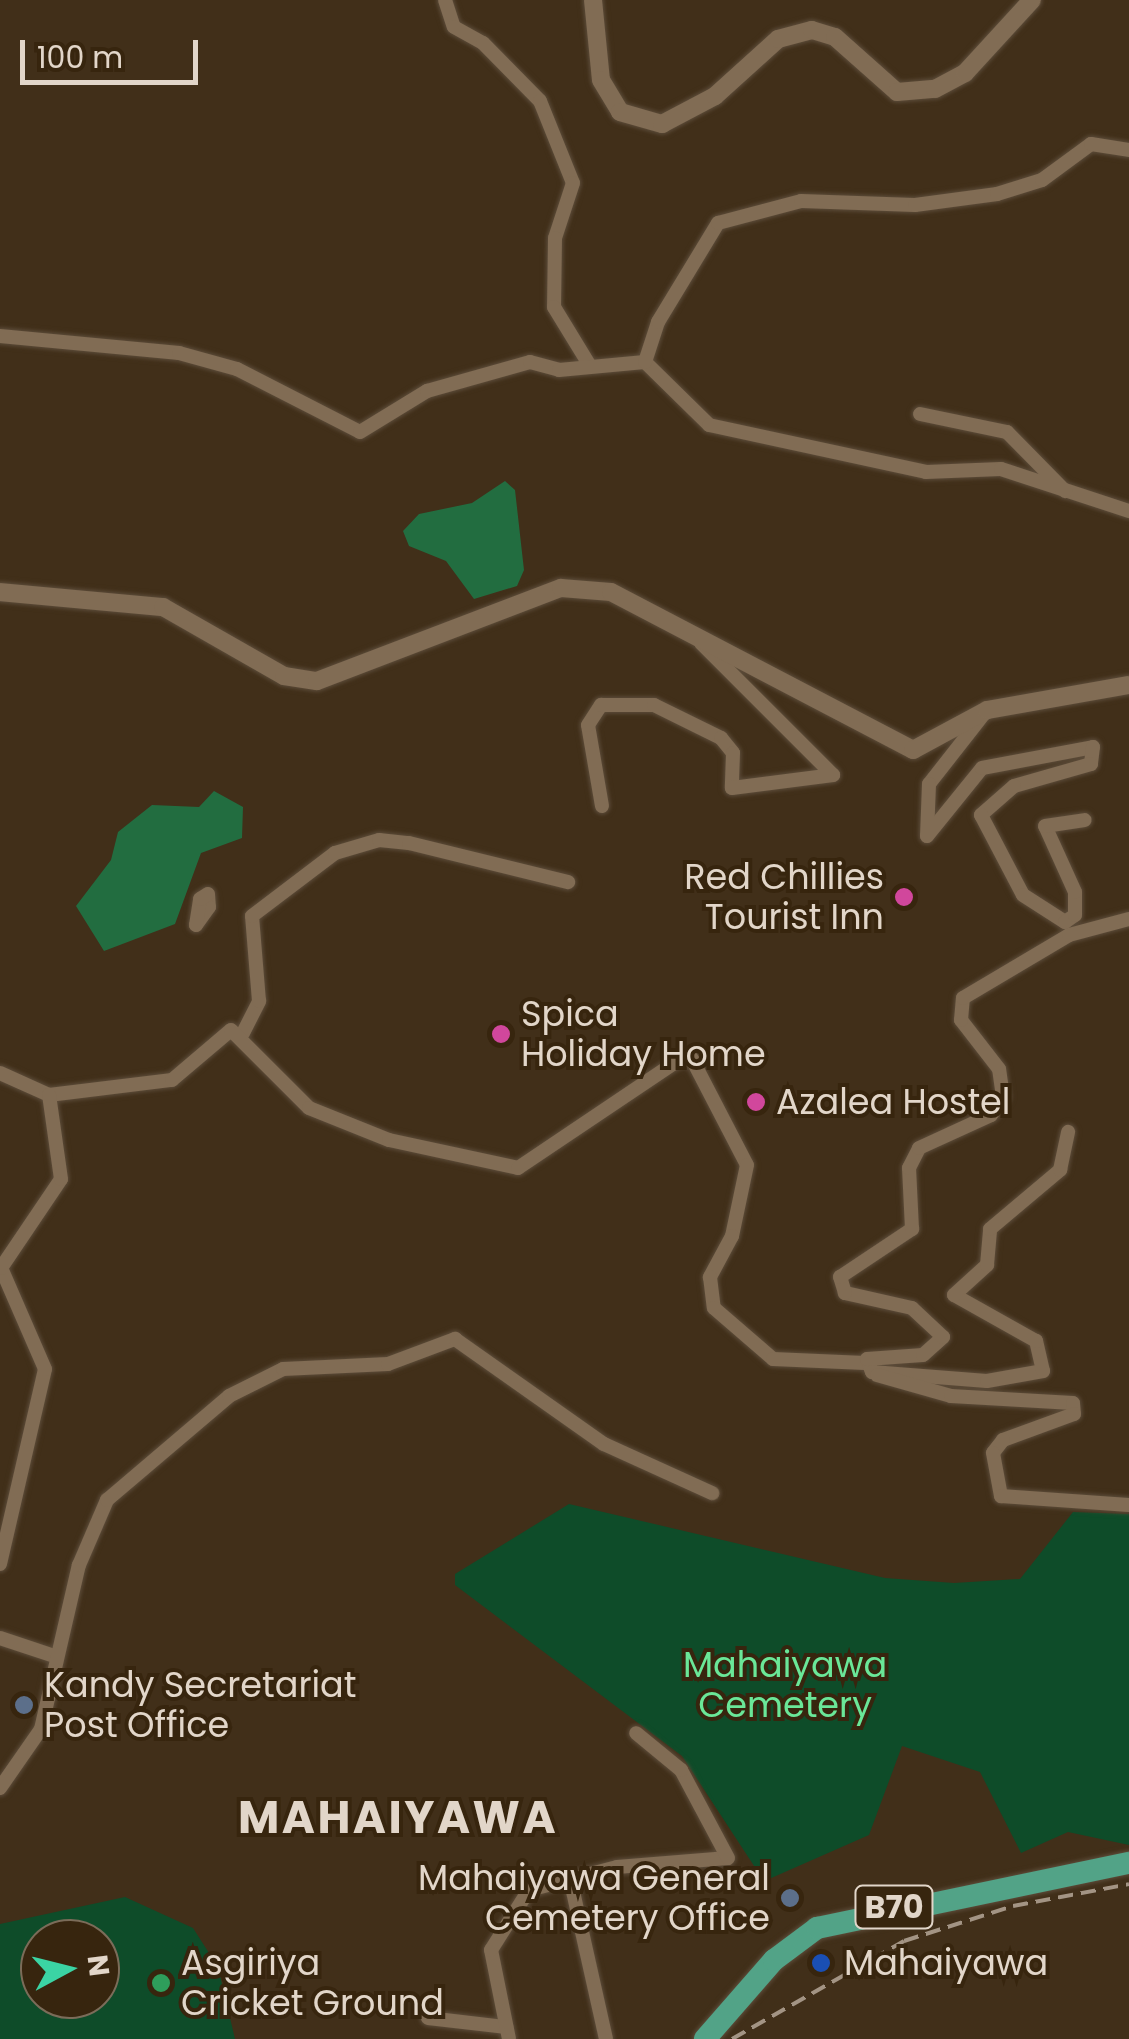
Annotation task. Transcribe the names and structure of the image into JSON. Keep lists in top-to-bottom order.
{
  "streets": {
    "main road": ["B70"]
  },
  "districts": ["MAHAIYAWA"],
  "parks": ["Mahaiyawa Cemetery"],
  "places": [
    "Red Chillies Tourist Inn",
    "Spica Holiday Home",
    "Azalea Hostel",
    "Kandy Secretariat Post Office",
    "Mahaiyawa General Cemetery Office",
    "Mahaiyawa",
    "Asgiriya Cricket Ground"
  ],
  "scale_bar": "100 m",
  "north": "right"
}
